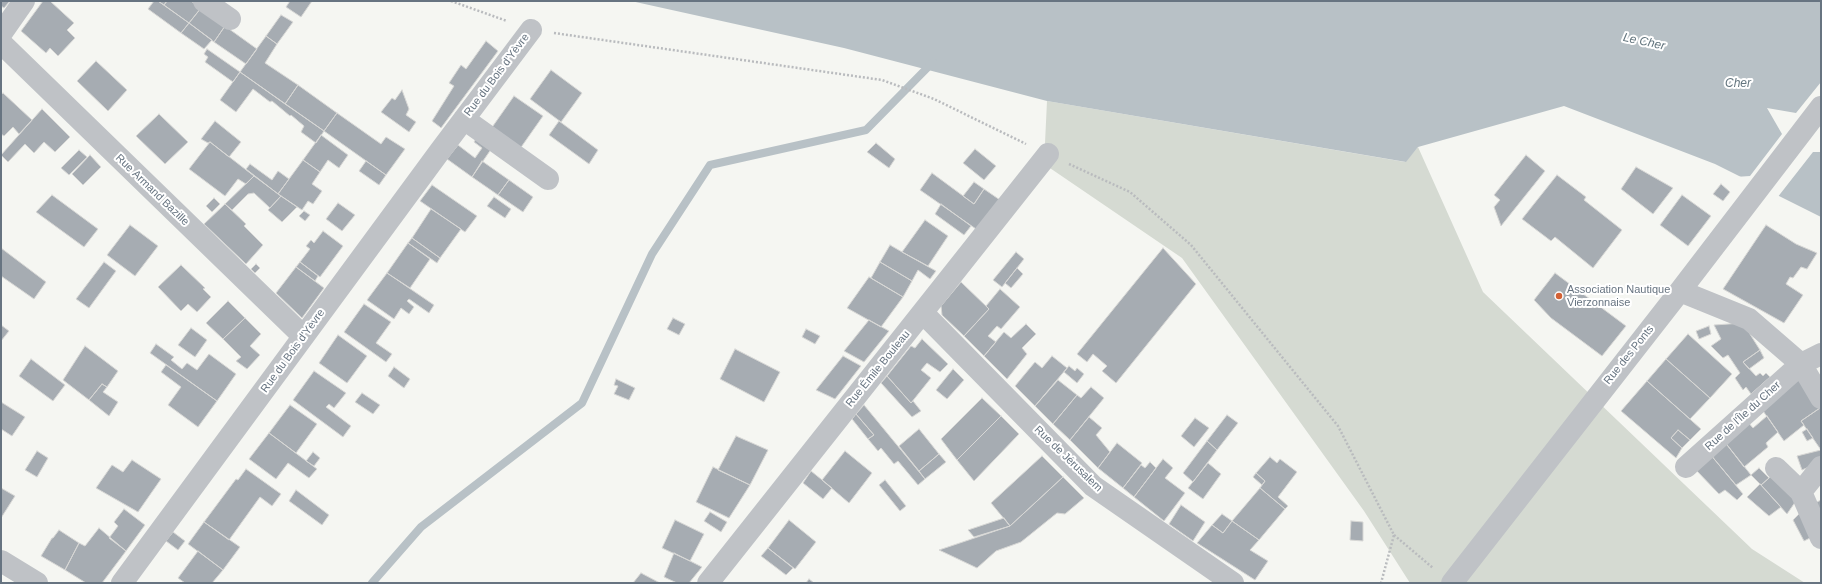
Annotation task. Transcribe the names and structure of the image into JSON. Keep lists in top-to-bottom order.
{
  "streets": {
    "street": [
      "Rue du Bois d'Yèvre",
      "Rue Armand Bazille",
      "Rue des Ponts",
      "Rue Émile Bouleau",
      "Rue de l'Île du Cher",
      "Rue de Jérusalem"
    ]
  },
  "crossings": [
    ["Rue du Bois d'Yèvre", "Rue Armand Bazille"],
    ["Rue Émile Bouleau", "Rue de Jérusalem"]
  ],
  "water": ["Le Cher", "Cher"],
  "places": ["Association Nautique Vierzonnaise"]
}
